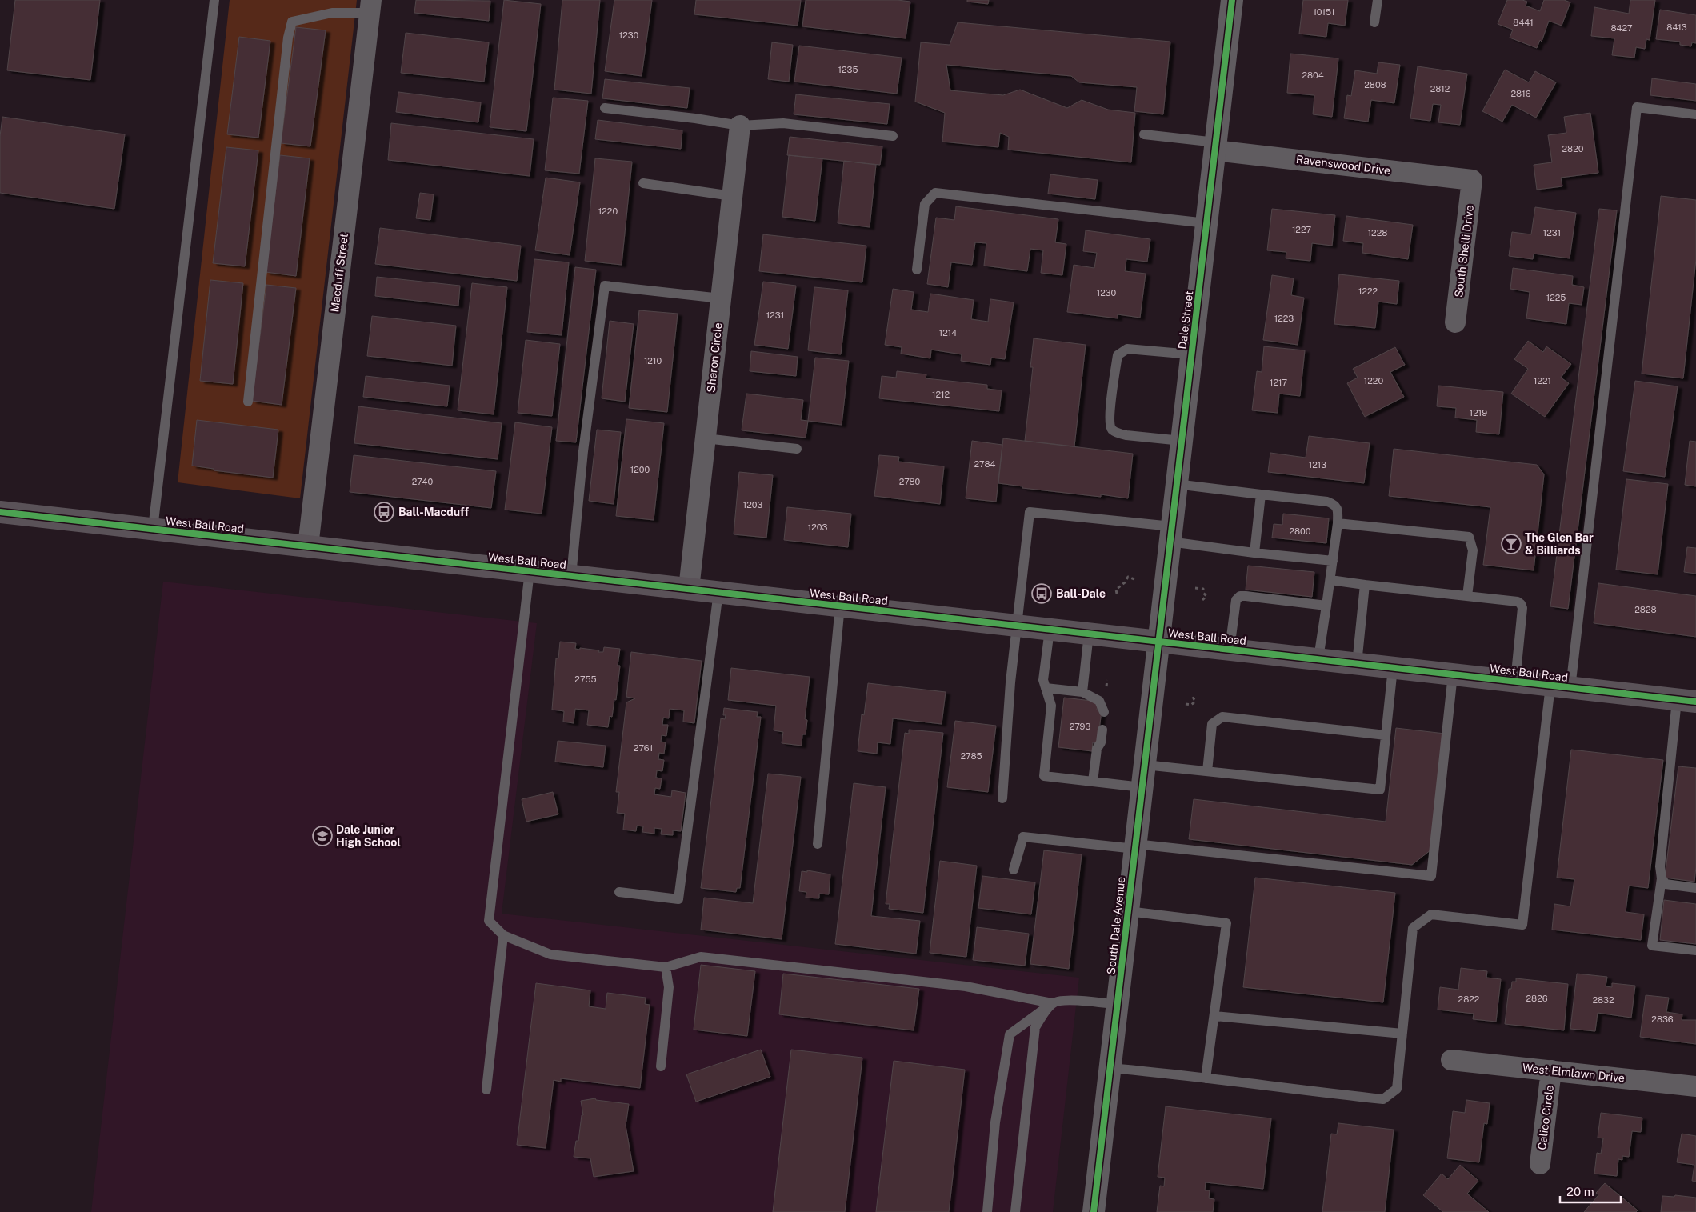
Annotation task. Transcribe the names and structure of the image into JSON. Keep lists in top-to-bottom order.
{
  "streets": {
    "main road": ["West Ball Road"],
    "street": [
      "Ravenswood Drive",
      "South Shelli Drive",
      "Macduff Street",
      "Dale Street",
      "Sharon Circle",
      "South Dale Avenue",
      "West Elmlawn Drive",
      "Calico Circle"
    ]
  },
  "crossings": [
    ["Ravenswood Drive", "South Shelli Drive"],
    ["Ravenswood Drive", "Dale Street"],
    ["Macduff Street", "West Ball Road"],
    ["Dale Street", "West Ball Road"],
    ["Dale Street", "South Dale Avenue"],
    ["Sharon Circle", "West Ball Road"],
    ["West Ball Road", "South Dale Avenue"],
    ["West Elmlawn Drive", "Calico Circle"]
  ],
  "places": {
    "bus stop": ["Ball-Macduff", "Ball-Dale"],
    "bar": ["The Glen Bar & Billiards"],
    "school or university": ["Dale Junior High School"]
  },
  "house_numbers": [
    "10151",
    "8441",
    "8413",
    "8427",
    "1230",
    "1235",
    "2804",
    "2808",
    "2812",
    "2816",
    "2820",
    "1220",
    "1227",
    "1228",
    "1231",
    "1222",
    "1230",
    "1225",
    "1231",
    "1223",
    "1214",
    "1210",
    "1220",
    "1221",
    "1217",
    "1212",
    "1219",
    "2784",
    "1213",
    "1200",
    "2740",
    "2780",
    "1203",
    "1203",
    "2800",
    "2828",
    "2755",
    "2793",
    "2761",
    "2785",
    "2826",
    "2822",
    "2832",
    "2836"
  ],
  "scale_bar": "20 m"
}
